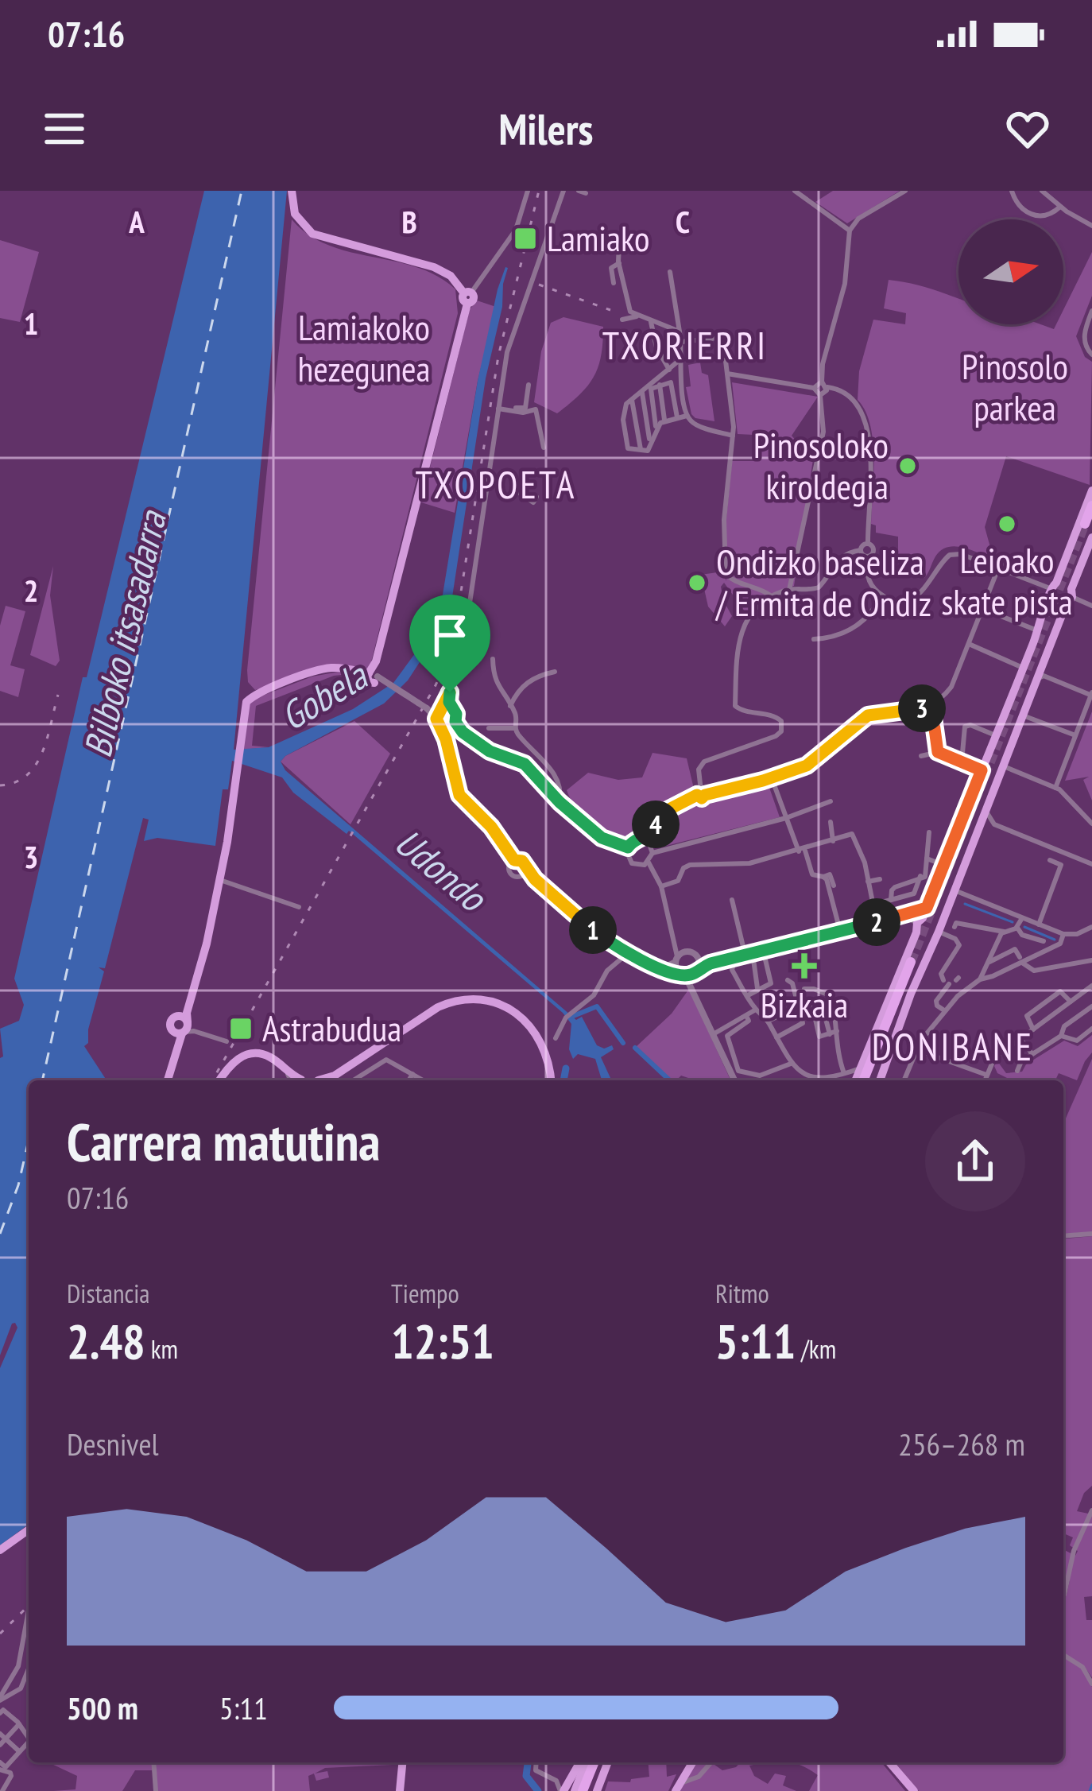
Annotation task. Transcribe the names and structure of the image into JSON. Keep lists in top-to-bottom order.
{
  "districts": ["TXORIERRI", "TXOPOETA", "DONIBANE"],
  "water": ["Bilboko itsasadarra", "Gobela", "Udondo"],
  "parks": ["Lamiakoko hezegunea", "Pinosolo parkea"],
  "places": {
    "transit": ["Lamiako", "Astrabudua"],
    "other": ["Pinosoloko kiroldegia", "Leioako skate pista", "Ondizko baseliza / Ermita de Ondiz"],
    "health": ["Bizkaia"]
  },
  "north": "right",
  "page": {
    "status": "07:16",
    "header": "Milers",
    "pins": [
      "3",
      "4",
      "2",
      "1"
    ],
    "heading": ["Carrera matutina", "07:16"],
    "stats": [
      ["Distancia", "2.48 km"],
      ["Tiempo", "12:51"],
      ["Ritmo", "5:11 /km"]
    ],
    "chart": ["Desnivel", "256–268 m"],
    "list": [
      {
        "name": "500 m",
        "note": "5:11"
      }
    ]
  },
  "grid": {
    "columns": ["A", "B", "C"],
    "rows": ["1", "2", "3"]
  }
}
